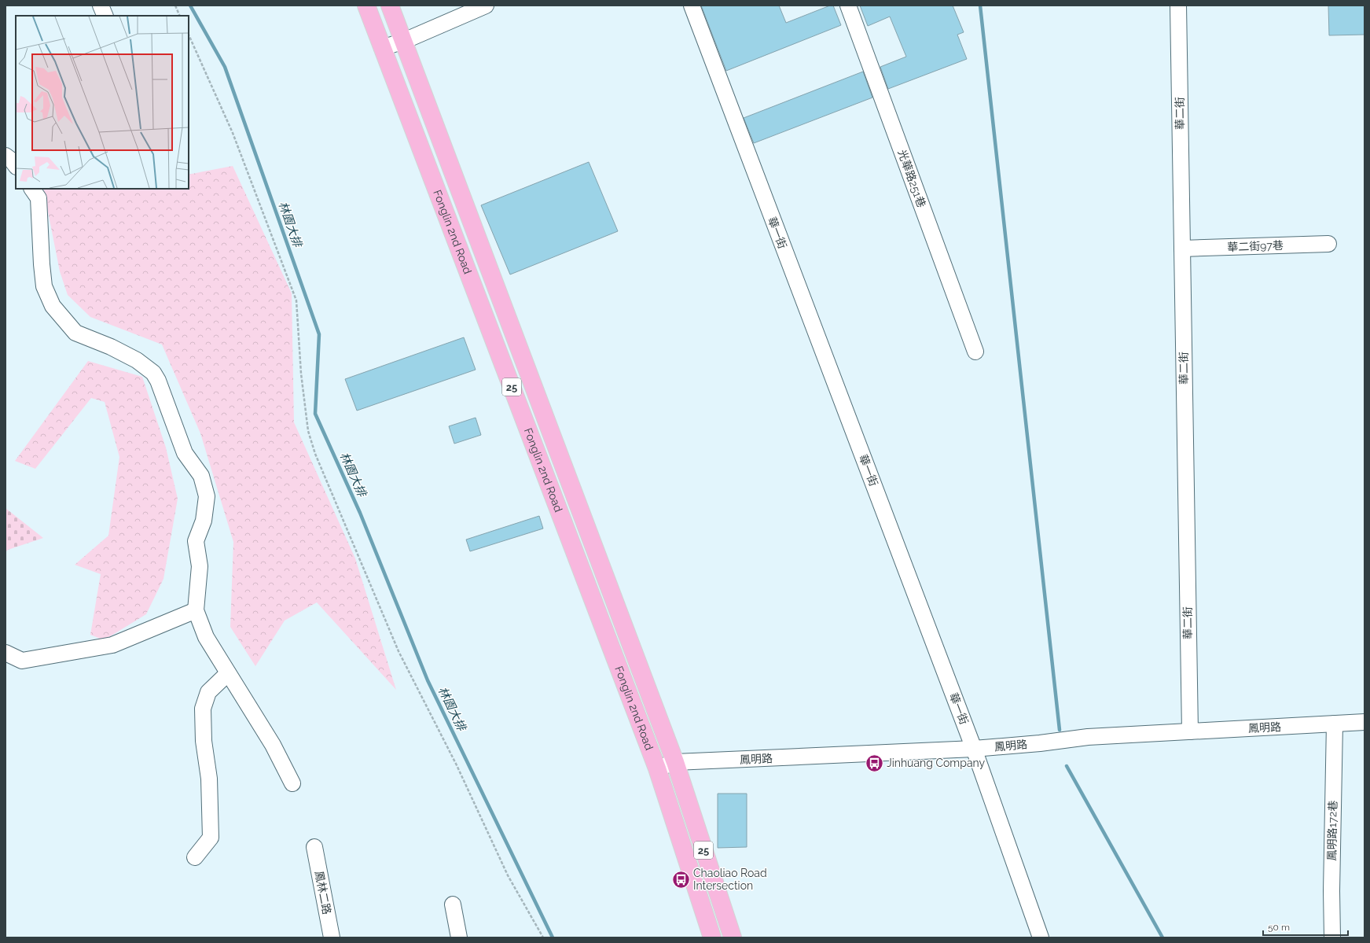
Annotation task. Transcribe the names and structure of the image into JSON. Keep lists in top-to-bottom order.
{
  "streets": {
    "main road": ["Fonglin 2nd Road", "25"],
    "street": [
      "華二街",
      "光華路251巷",
      "華一街",
      "華二街97巷",
      "鳳明路",
      "鳳明路172巷",
      "鳳林二路"
    ]
  },
  "crossings": [
    ["華二街", "華二街97巷"],
    ["華二街", "鳳明路"],
    ["Fonglin 2nd Road", "鳳明路"],
    ["華一街", "鳳明路"],
    ["鳳明路", "鳳明路172巷"]
  ],
  "water": ["林園大排"],
  "places": {
    "bus stop": ["Jinhuang Company", "Chaoliao Road Intersection"]
  },
  "scale_bar": "50 m"
}
